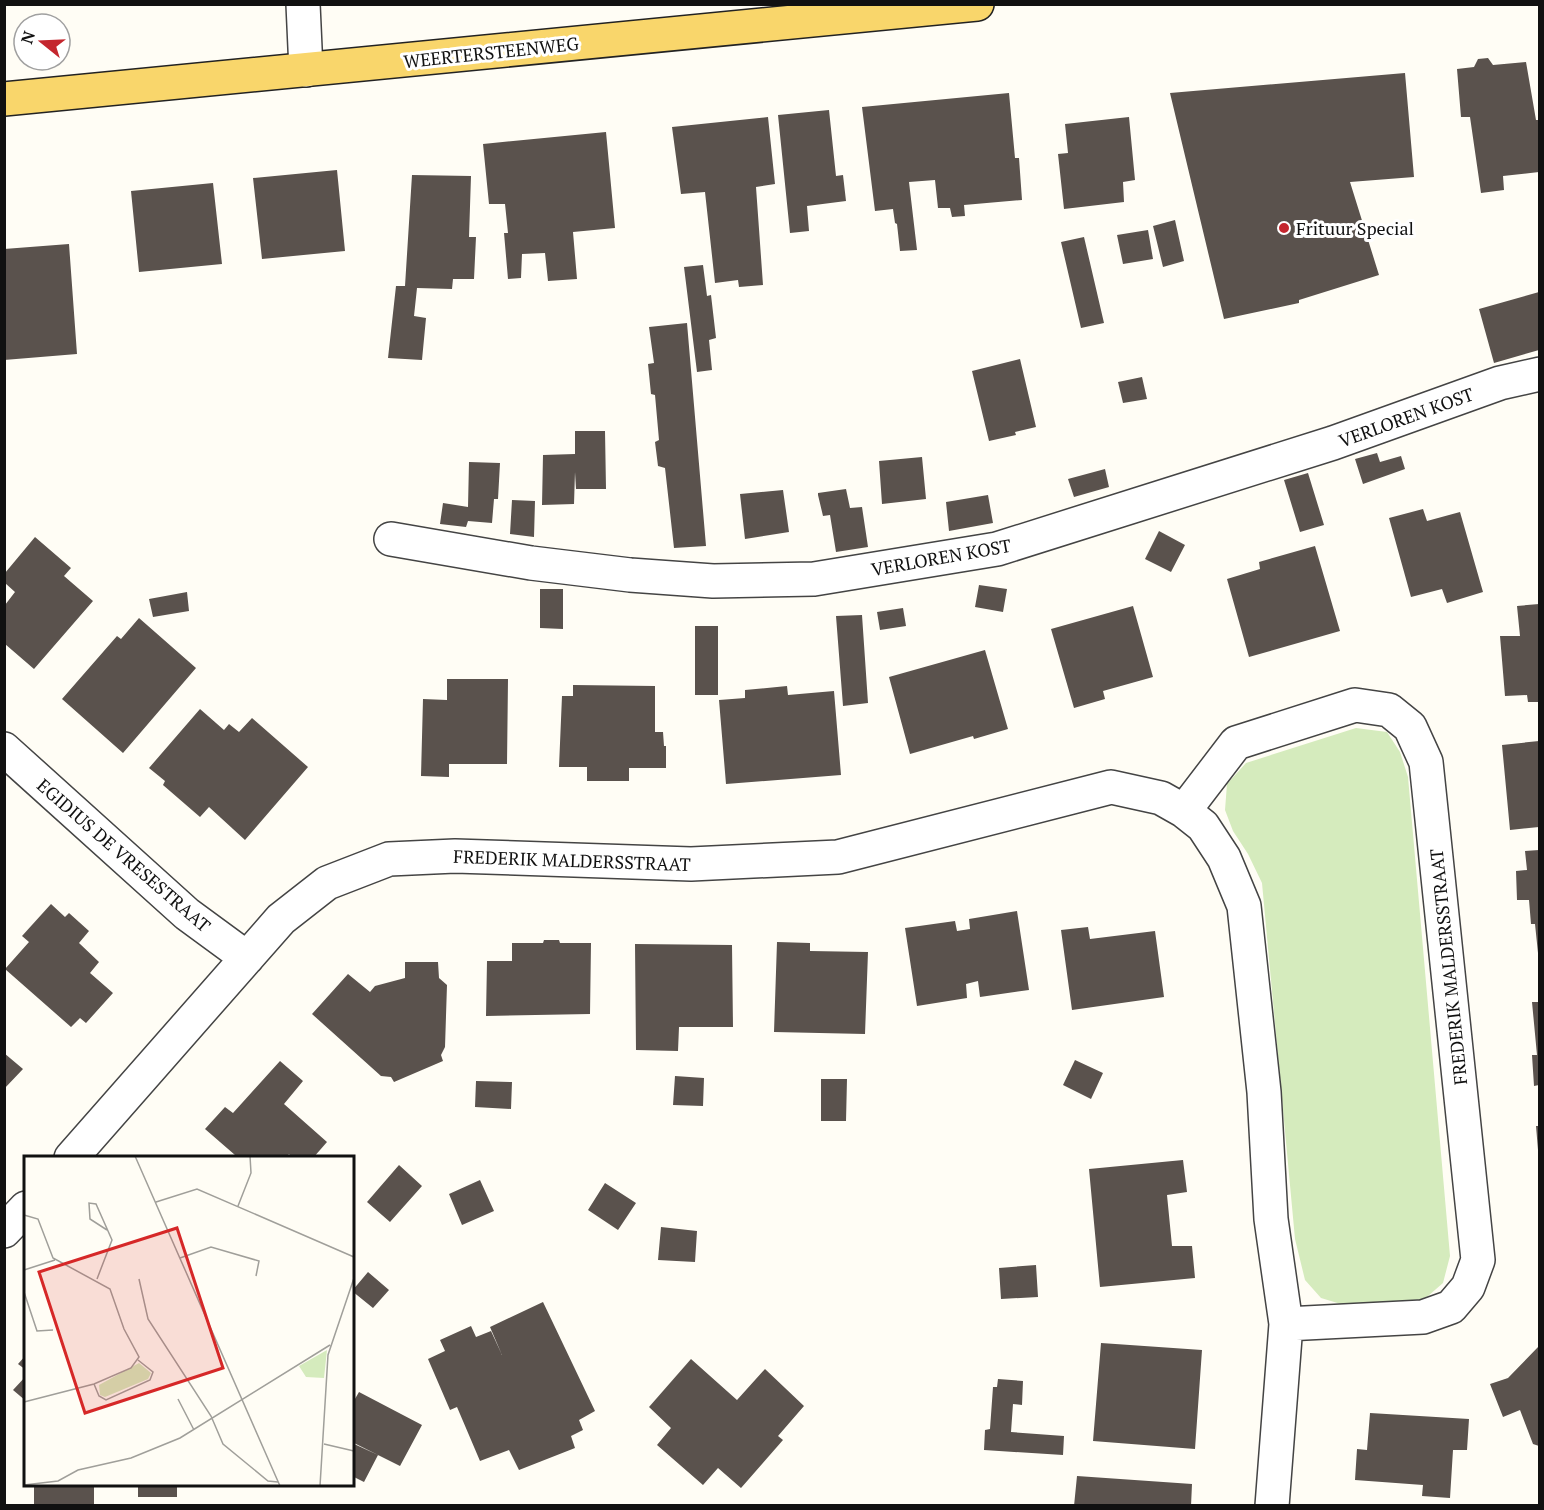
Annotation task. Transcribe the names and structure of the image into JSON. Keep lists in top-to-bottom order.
{
  "streets": {
    "main road": ["WEERTERSTEENWEG"],
    "street": ["VERLOREN KOST", "EGIDIUS DE VRESESTRAAT", "FREDERIK MALDERSSTRAAT"]
  },
  "crossings": [
    ["EGIDIUS DE VRESESTRAAT", "FREDERIK MALDERSSTRAAT"]
  ],
  "places": ["Frituur Special"],
  "north": "left"
}
